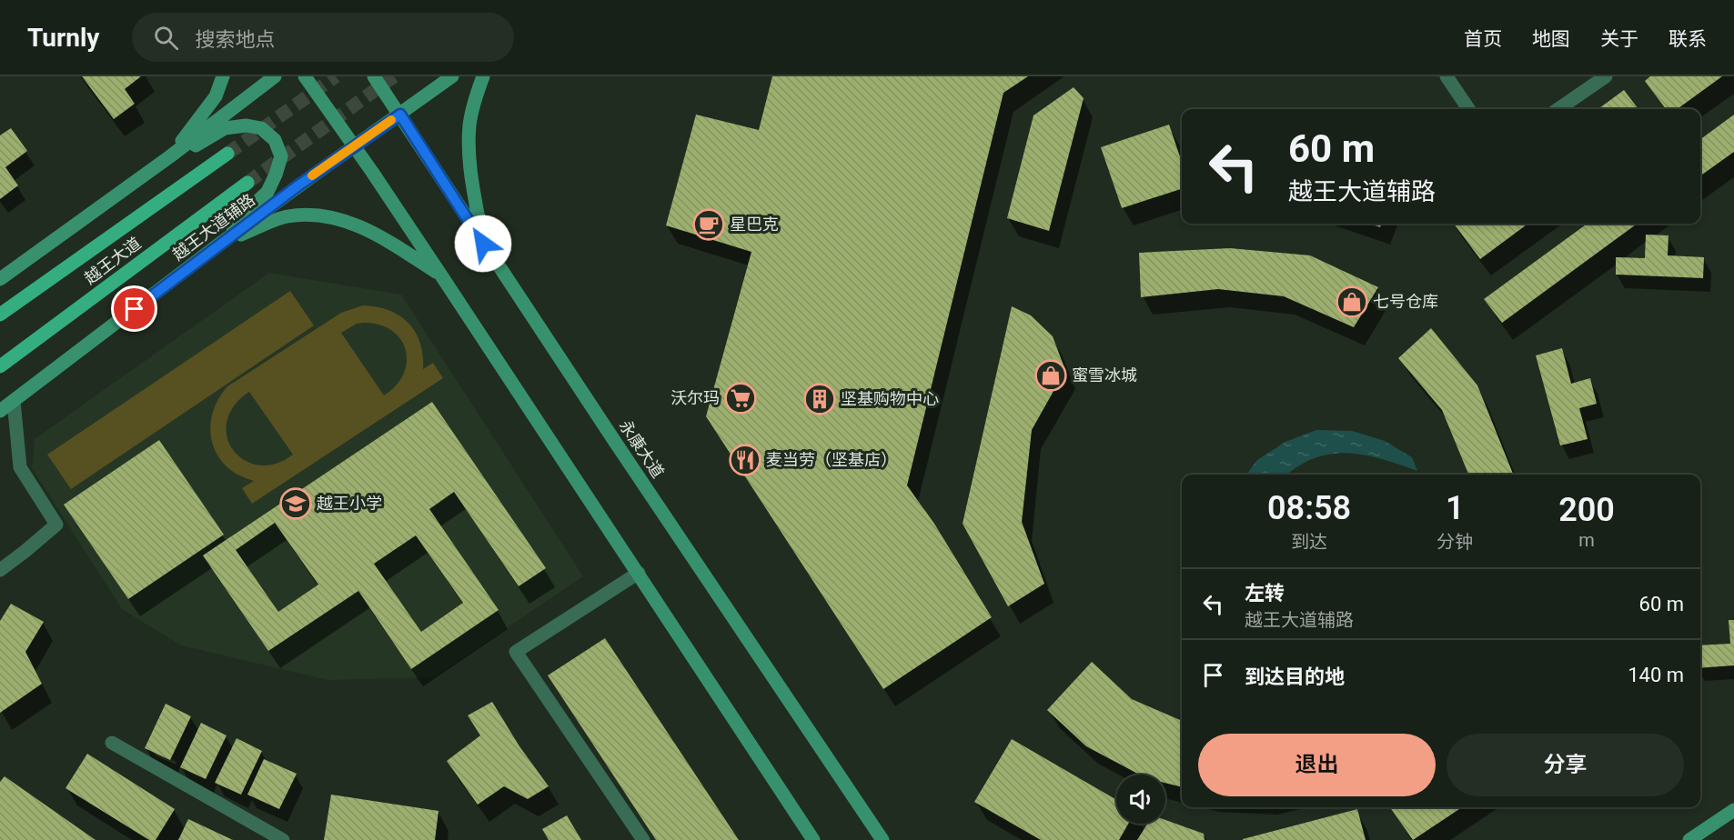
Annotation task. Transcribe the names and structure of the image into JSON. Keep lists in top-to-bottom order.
{
  "streets": {
    "main road": ["越王大道辅路", "越王大道", "永康大道"]
  },
  "crossings": [
    ["越王大道辅路", "永康大道"]
  ],
  "places": {
    "cafe": ["星巴克"],
    "shop": ["七号仓库", "蜜雪冰城"],
    "supermarket": ["沃尔玛"],
    "building": ["坚基购物中心"],
    "restaurant": ["麦当劳（坚基店）"],
    "school or university": ["越王小学"]
  },
  "page": {
    "header": "Turnly",
    "search": "搜索地点",
    "nav": [
      "首页",
      "地图",
      "关于",
      "联系"
    ],
    "turn": ["60 m", "越王大道辅路"],
    "eta": [
      "08:58",
      "到达",
      "1",
      "分钟",
      "200",
      "m"
    ],
    "list": [
      {
        "name": "左转",
        "note": "越王大道辅路",
        "value": "60 m"
      },
      {
        "name": "到达目的地",
        "value": "140 m"
      }
    ],
    "buttons": ["退出", "分享"]
  }
}
